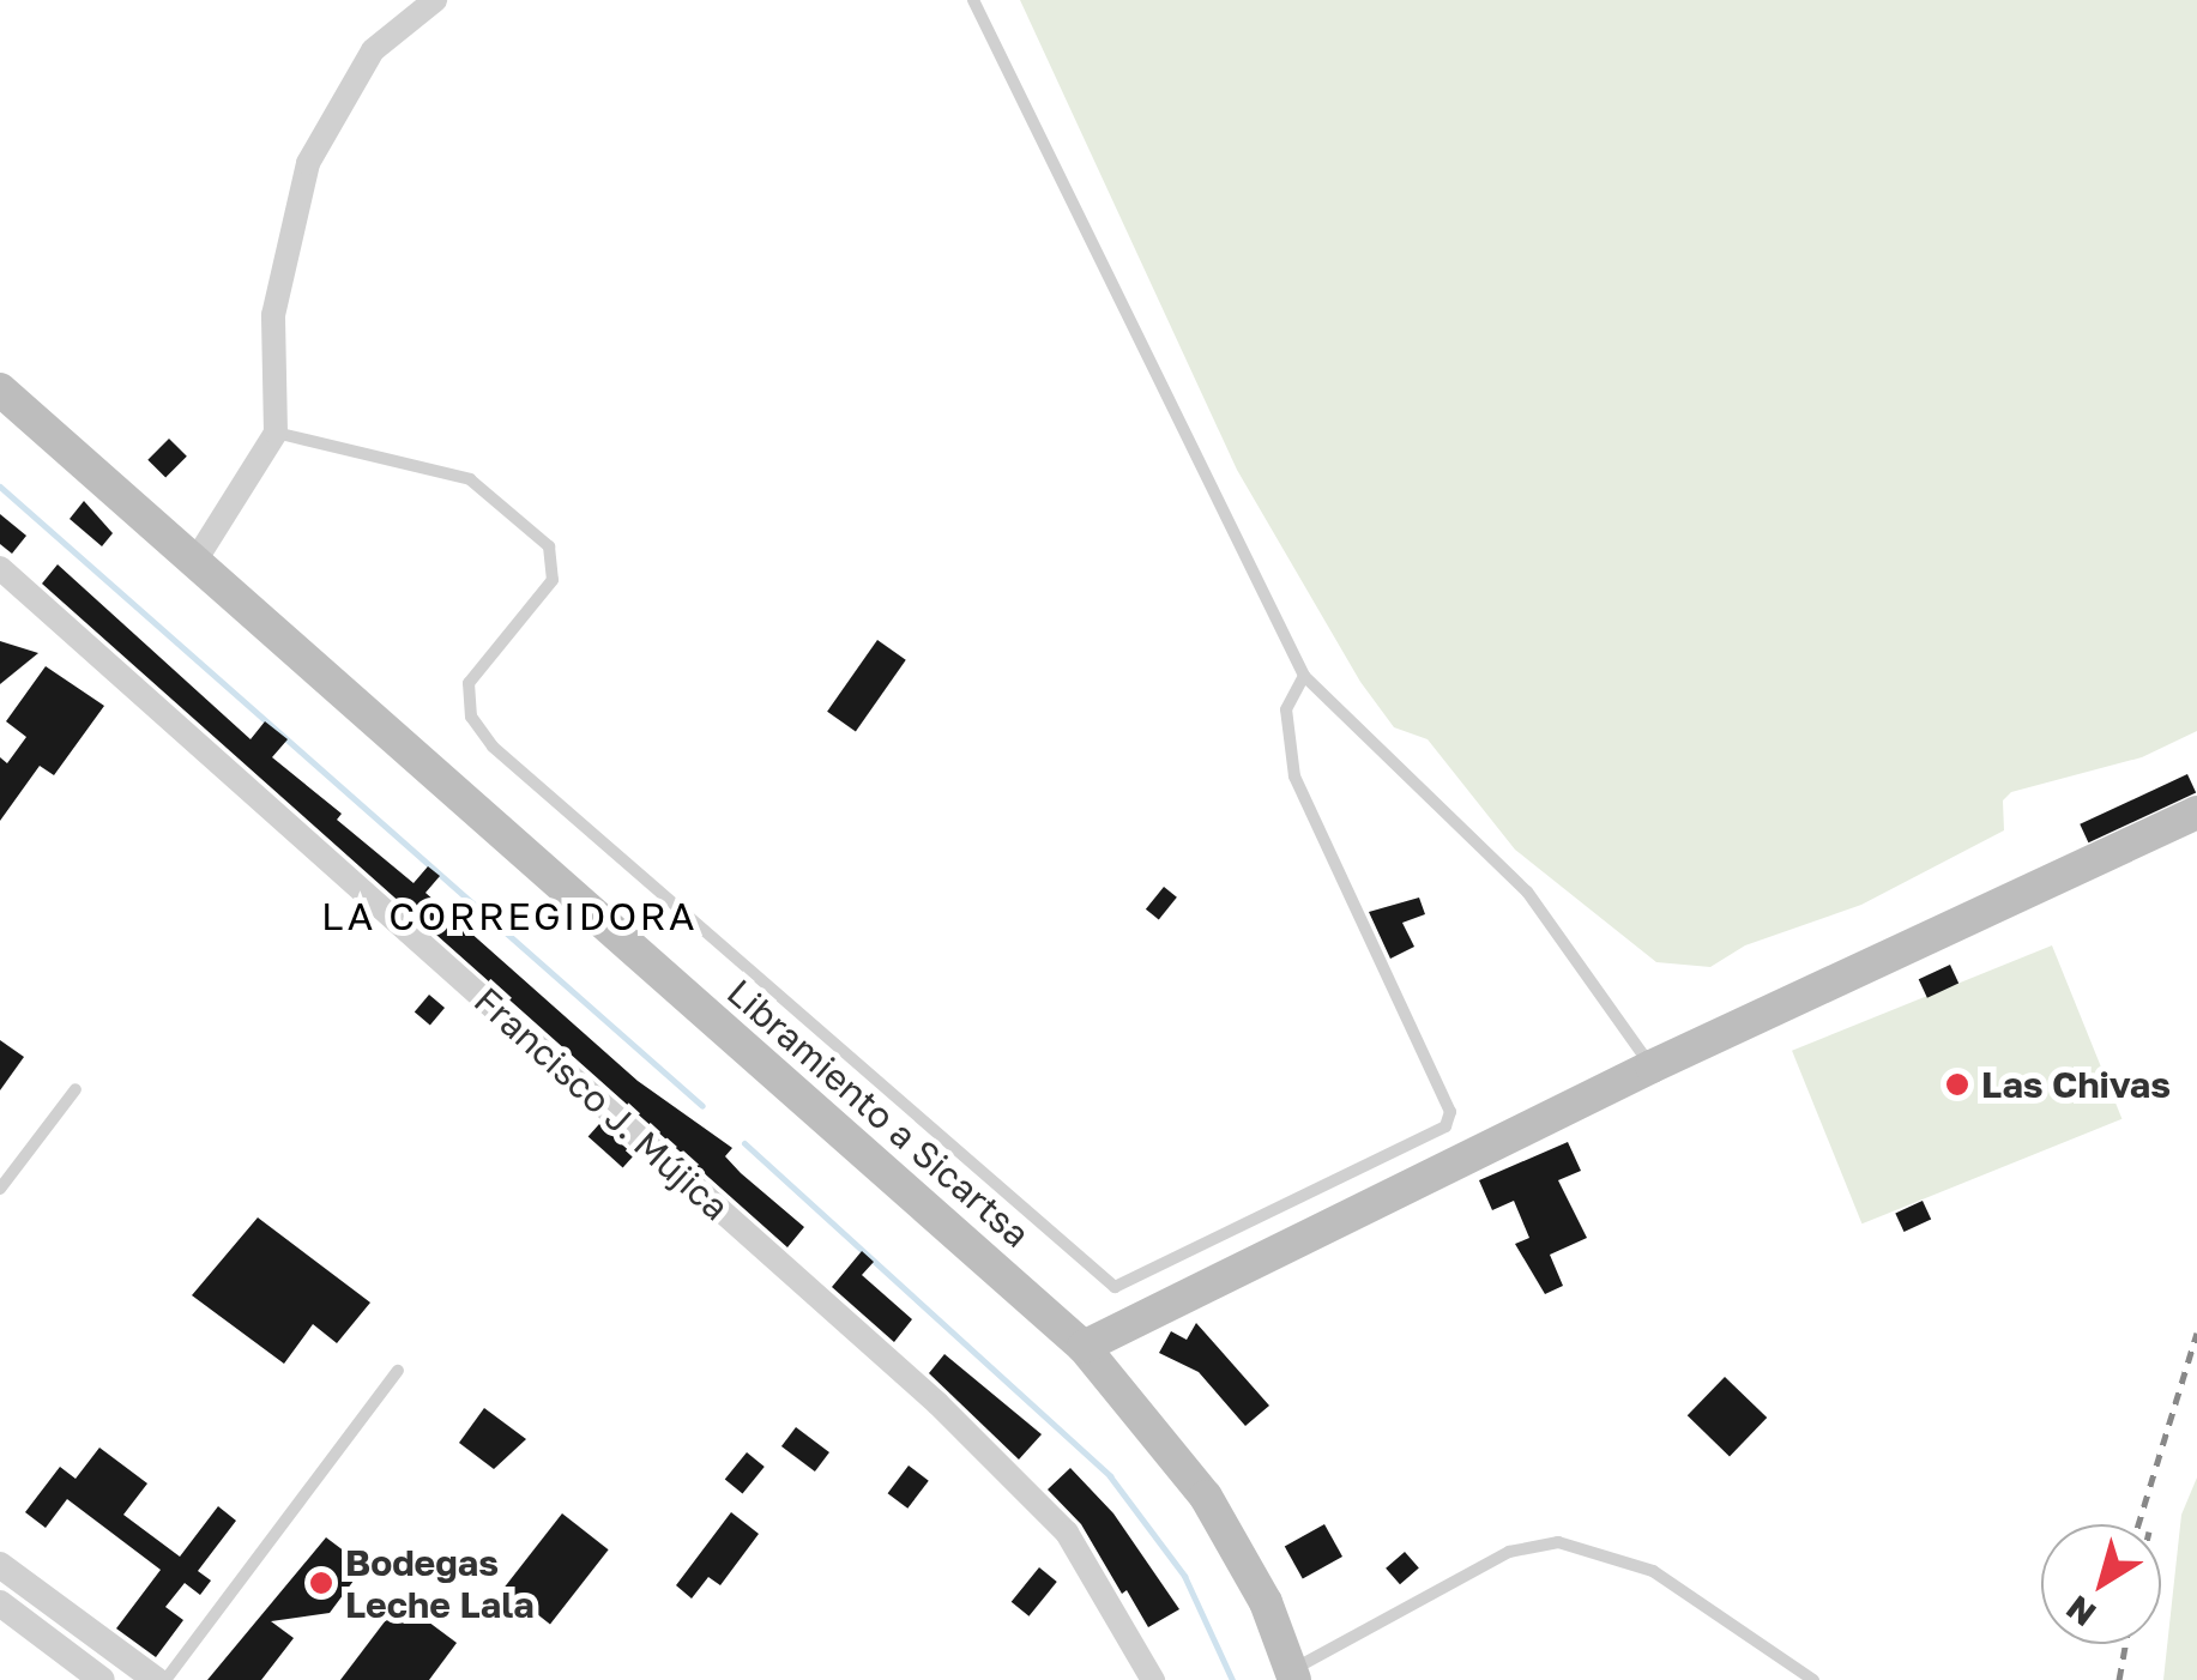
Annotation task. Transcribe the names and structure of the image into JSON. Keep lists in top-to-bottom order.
{
  "streets": {
    "main road": ["Libramiento a Sicartsa"],
    "street": ["Francisco J. Mújica"]
  },
  "districts": ["LA CORREGIDORA"],
  "places": ["Las Chivas", "Bodegas Leche Lala"],
  "north": "bottom left"
}
